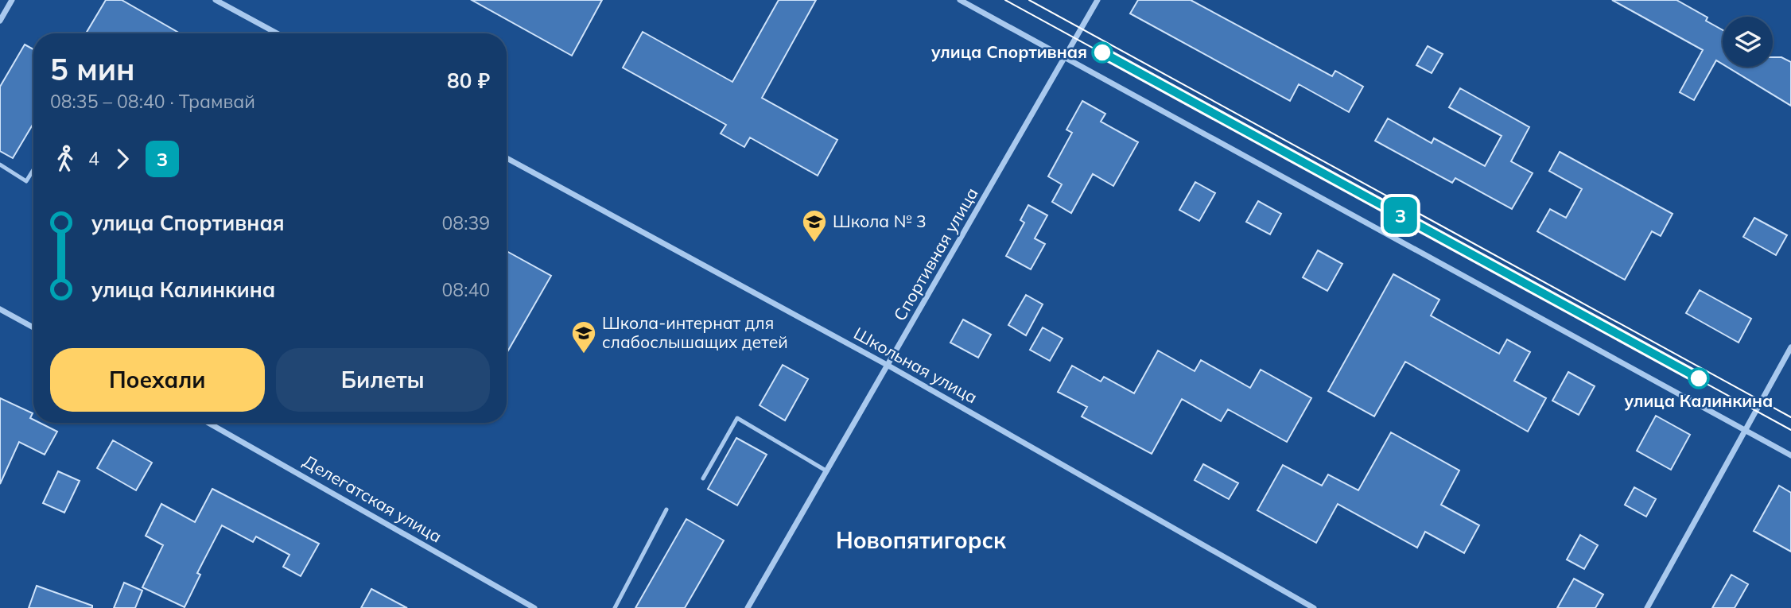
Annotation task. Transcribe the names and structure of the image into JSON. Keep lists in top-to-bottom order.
{
  "streets": {
    "street": ["Спортивная улица", "Школьная улица", "Делегатская улица"]
  },
  "crossings": [
    ["Спортивная улица", "Школьная улица"]
  ],
  "districts": ["Новопятигорск"],
  "places": {
    "other": ["улица Спортивная", "улица Калинкина"],
    "school or university": ["Школа № 3", "Школа-интернат для слабослышащих детей"]
  },
  "lines": ["tram line 3"],
  "page": {
    "on_map": "3",
    "heading": ["5 мин", "08:35 – 08:40 · Трамвай", "80 ₽"],
    "legs": ["4", "3"],
    "list": [
      {
        "name": "улица Спортивная",
        "value": "08:39"
      },
      {
        "name": "улица Калинкина",
        "value": "08:40"
      }
    ],
    "buttons": ["Поехали", "Билеты"]
  }
}
